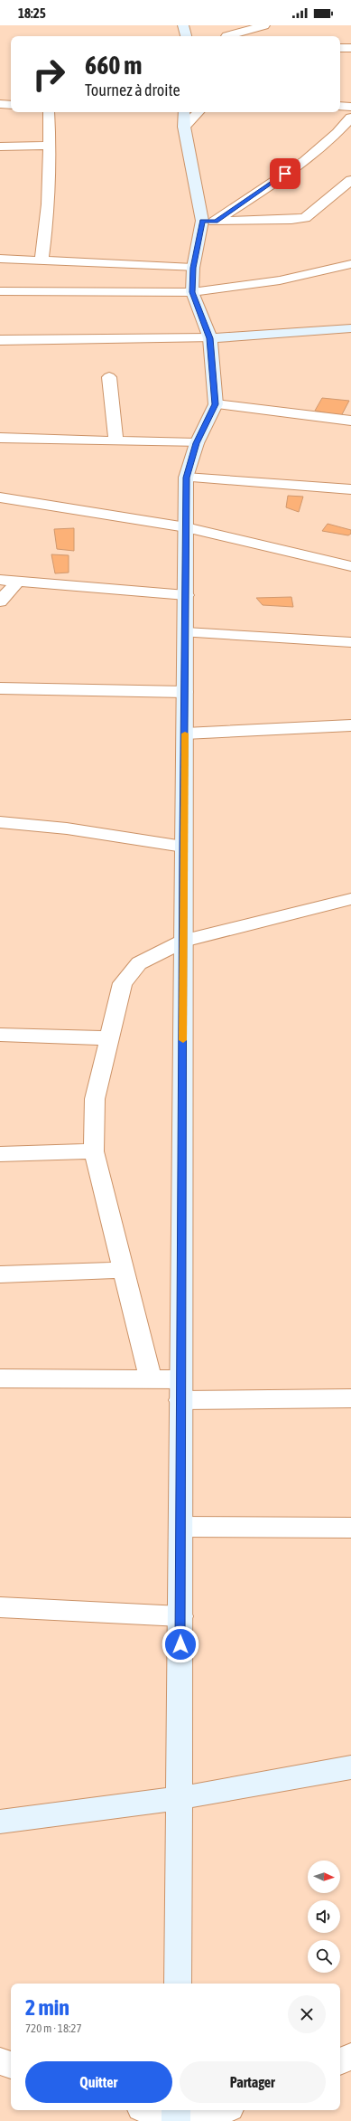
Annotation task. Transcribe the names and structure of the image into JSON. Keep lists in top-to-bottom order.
{
  "north": "right",
  "page": {
    "status": "18:25",
    "turn": ["660 m", "Tournez à droite"],
    "heading": ["2 min", "720 m · 18:27"],
    "buttons": ["Quitter", "Partager"]
  }
}
